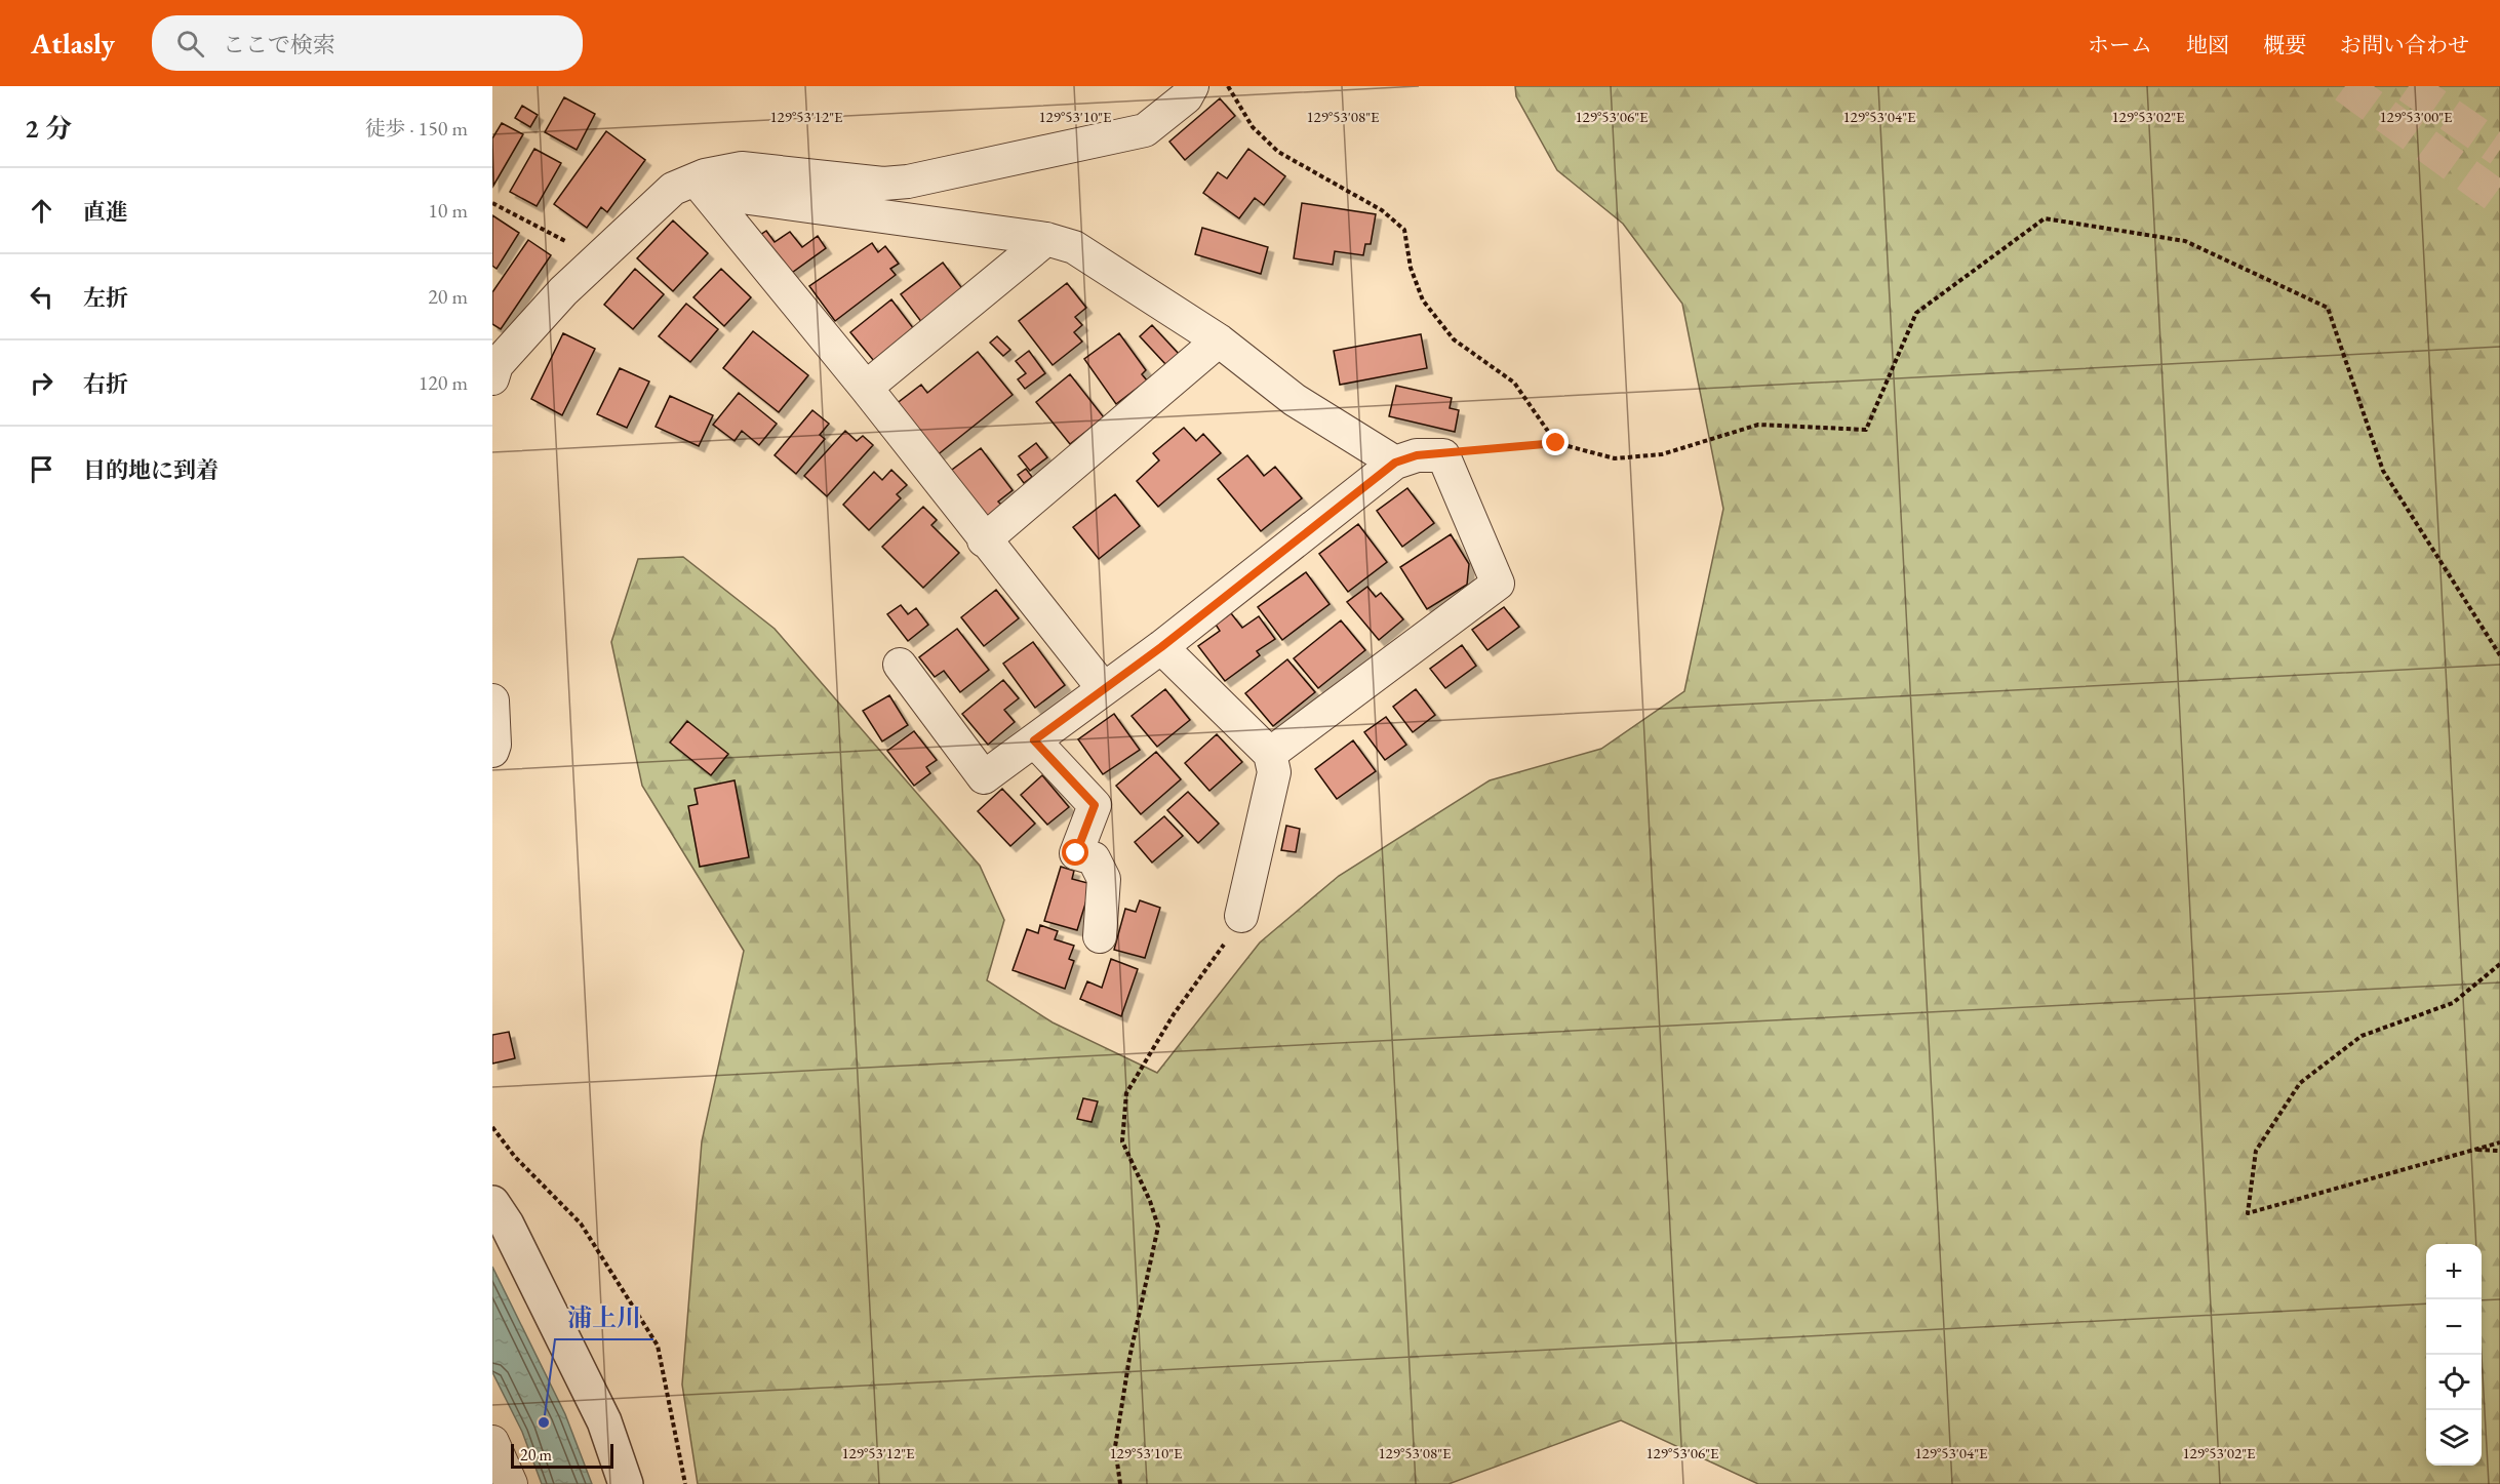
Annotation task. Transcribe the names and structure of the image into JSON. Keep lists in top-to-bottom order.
{
  "places": ["浦上川"],
  "scale_bar": "20 m",
  "page": {
    "header": "Atlasly",
    "search": "ここで検索",
    "nav": [
      "ホーム",
      "地図",
      "概要",
      "お問い合わせ"
    ],
    "heading": ["2 分", "徒歩 · 150 m"],
    "list": [
      ["直進", "10 m"],
      ["左折", "20 m"],
      ["右折", "120 m"],
      "目的地に到着"
    ],
    "map_buttons": ["+", "−"],
    "scale": "20 m"
  },
  "coordinates": [
    "129°53'12\"E",
    "129°53'10\"E",
    "129°53'08\"E",
    "129°53'06\"E",
    "129°53'04\"E",
    "129°53'02\"E",
    "129°53'00\"E"
  ]
}
